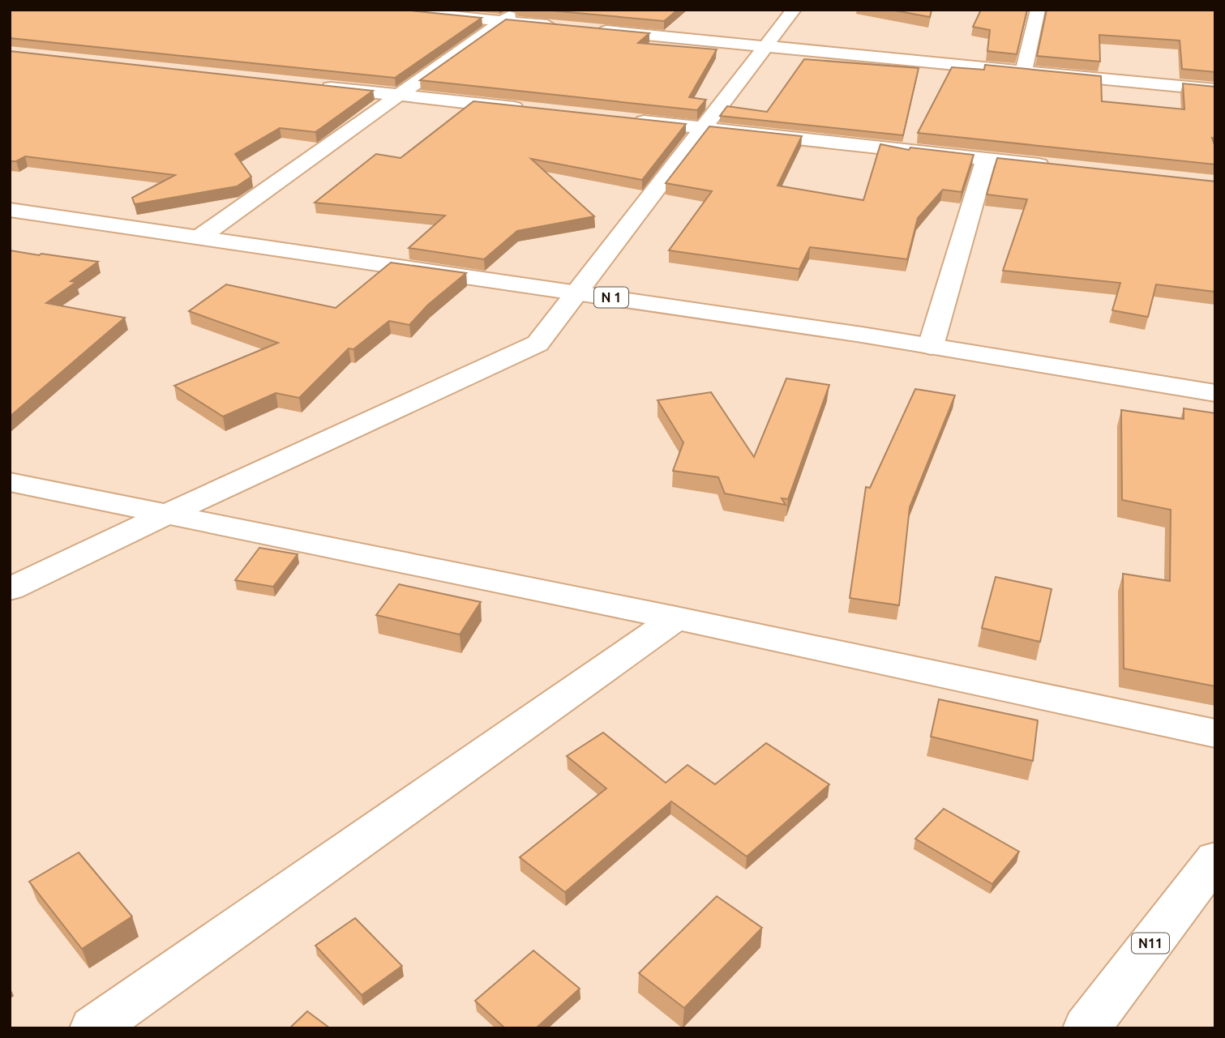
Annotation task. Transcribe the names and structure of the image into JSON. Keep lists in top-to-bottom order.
{
  "streets": {
    "main road": ["N 1", "N11"]
  }
}
